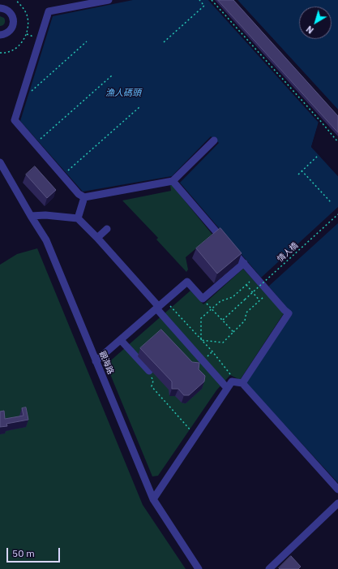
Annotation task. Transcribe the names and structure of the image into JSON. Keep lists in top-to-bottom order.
{
  "streets": {
    "street": ["觀海路"],
    "path": ["情人橋"]
  },
  "water": ["漁人碼頭"],
  "scale_bar": "50 m",
  "north": "bottom left"
}
